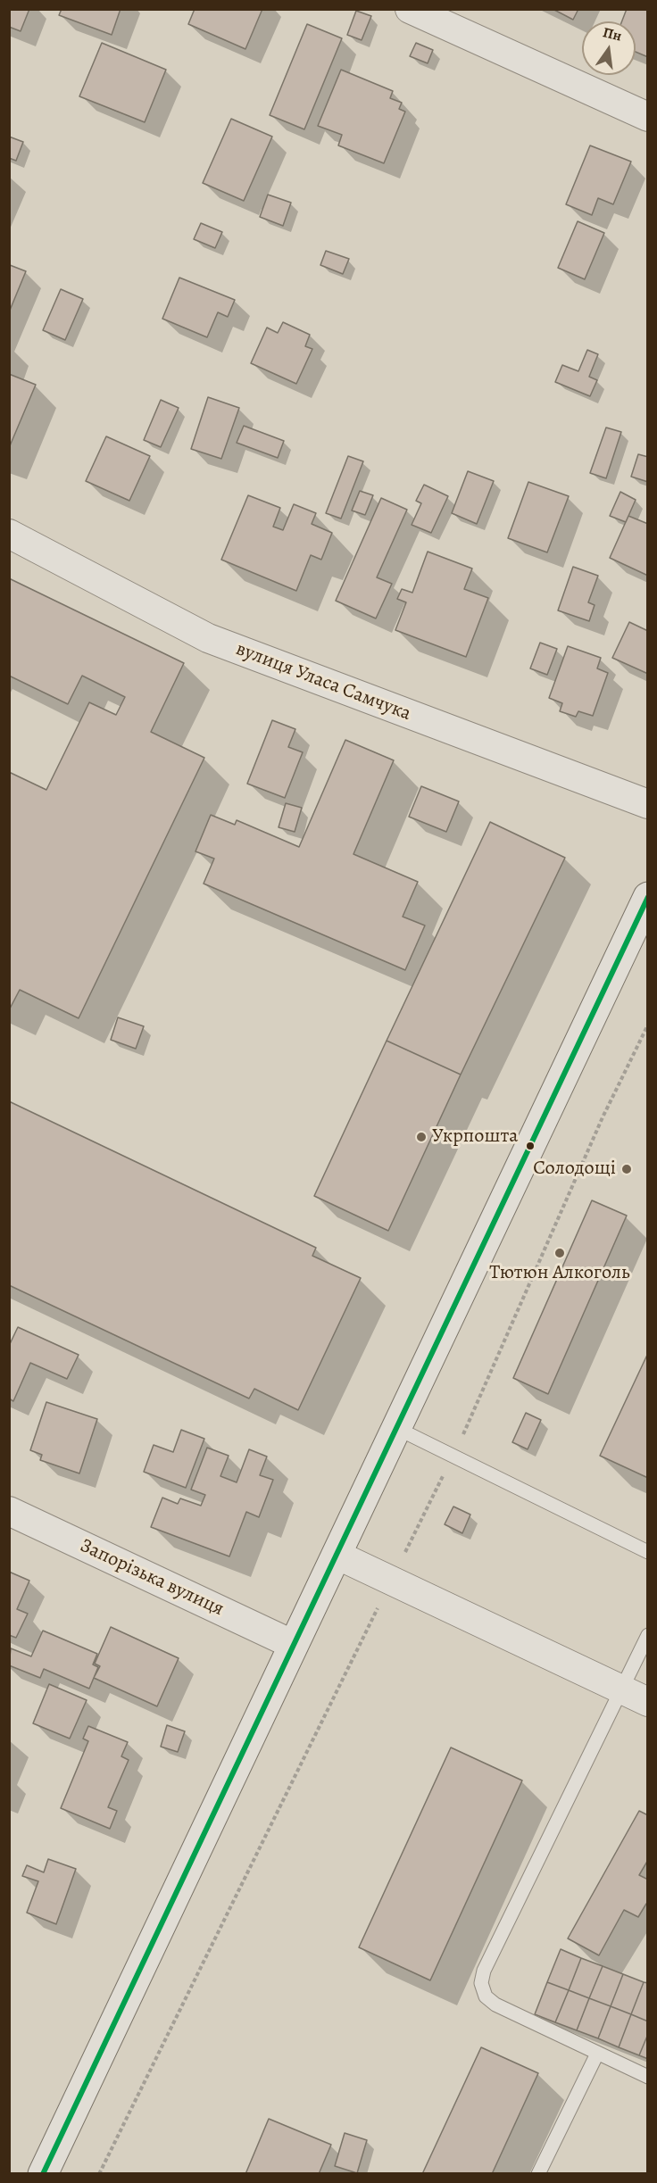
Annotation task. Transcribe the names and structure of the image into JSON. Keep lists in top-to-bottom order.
{
  "streets": {
    "street": ["вулиця Уласа Самчука", "Запорізька вулиця"]
  },
  "places": ["Укрпошта", "Солодощі", "Тютюн Алкоголь"],
  "north": "top"
}
